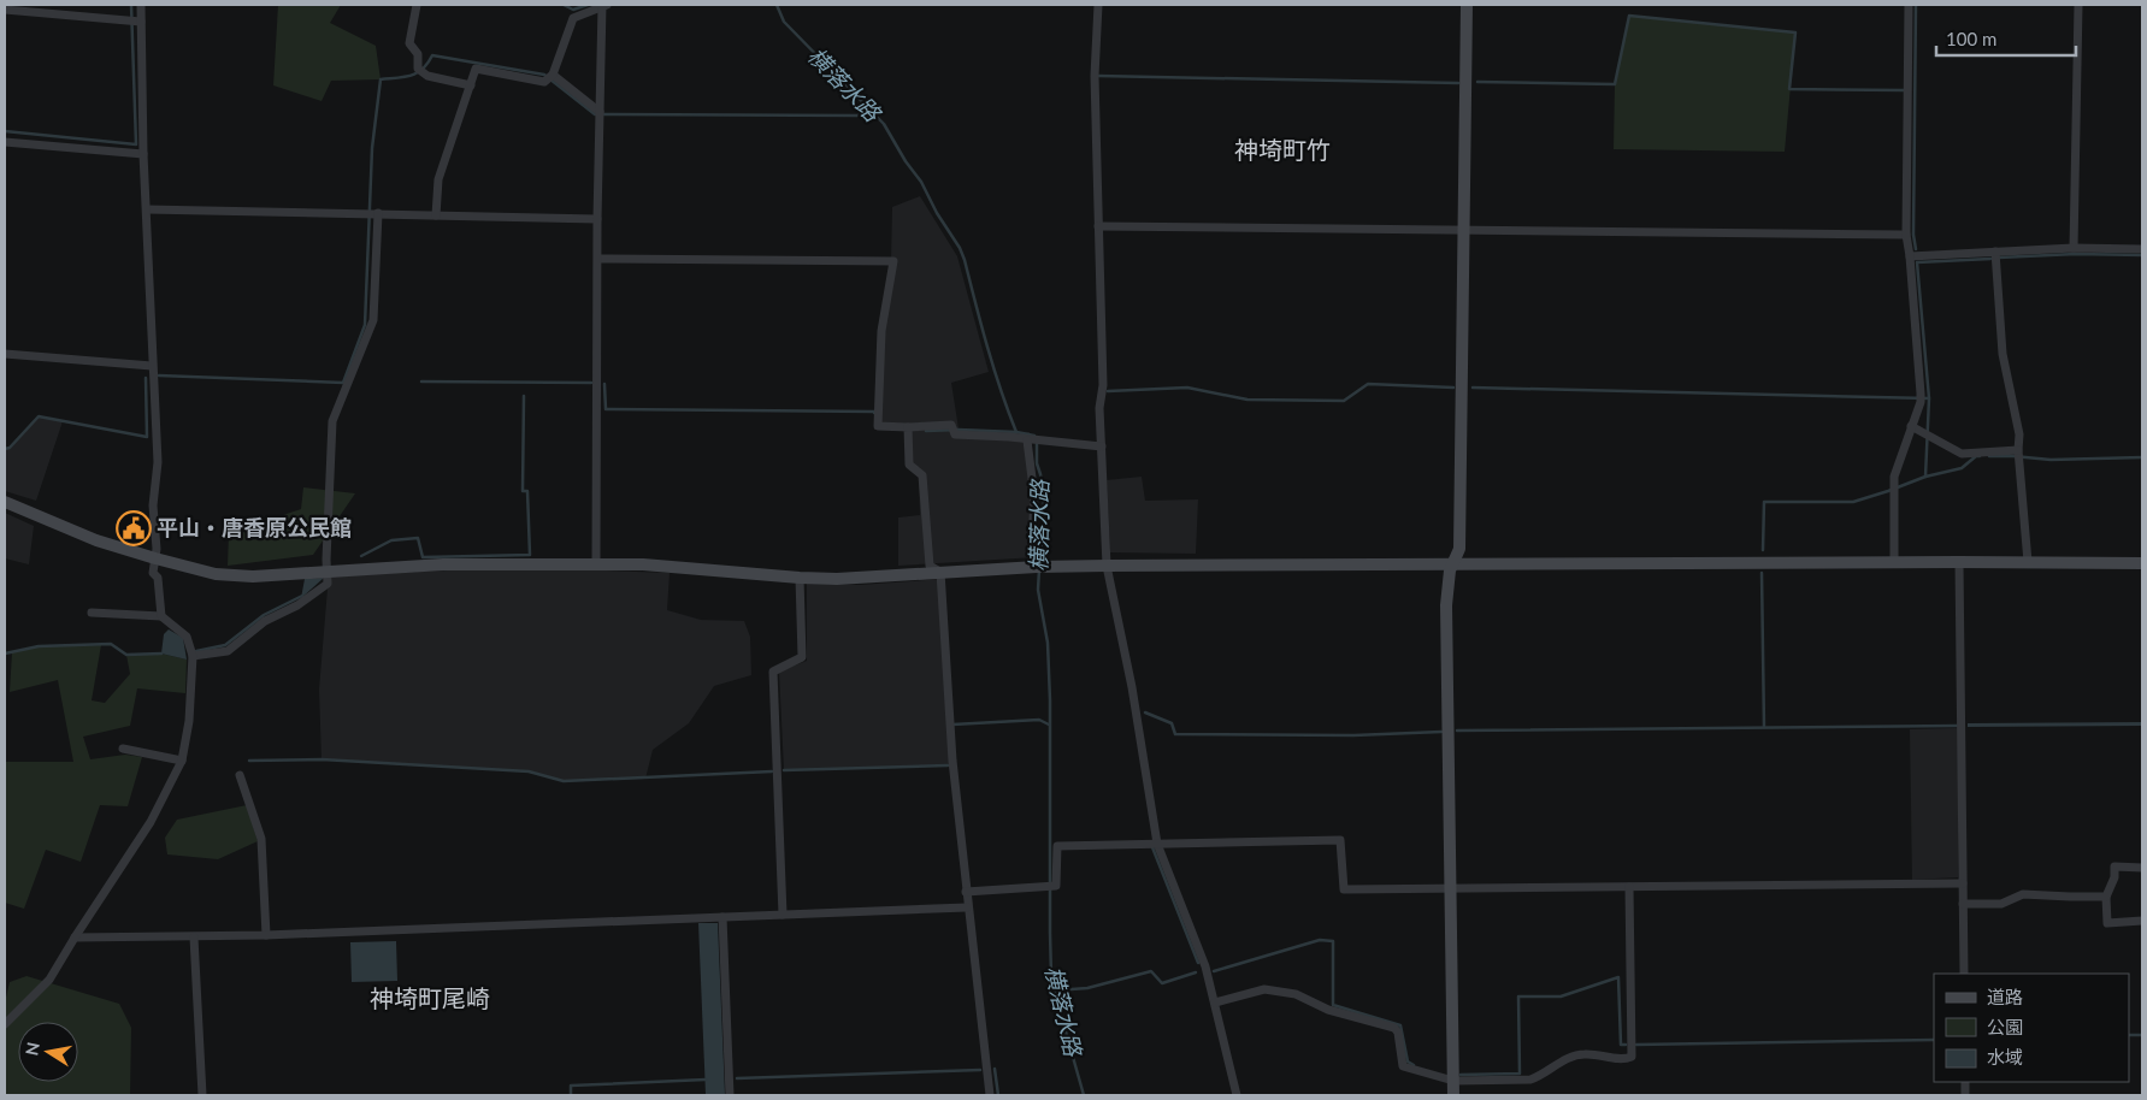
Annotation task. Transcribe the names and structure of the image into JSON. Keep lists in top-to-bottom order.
{
  "districts": ["神埼町竹", "神埼町尾崎"],
  "water": ["横落水路"],
  "places": {
    "public building": ["平山・唐香原公民館"]
  },
  "legend": ["道路", "公園", "水域"],
  "scale_bar": "100 m",
  "north": "left"
}
